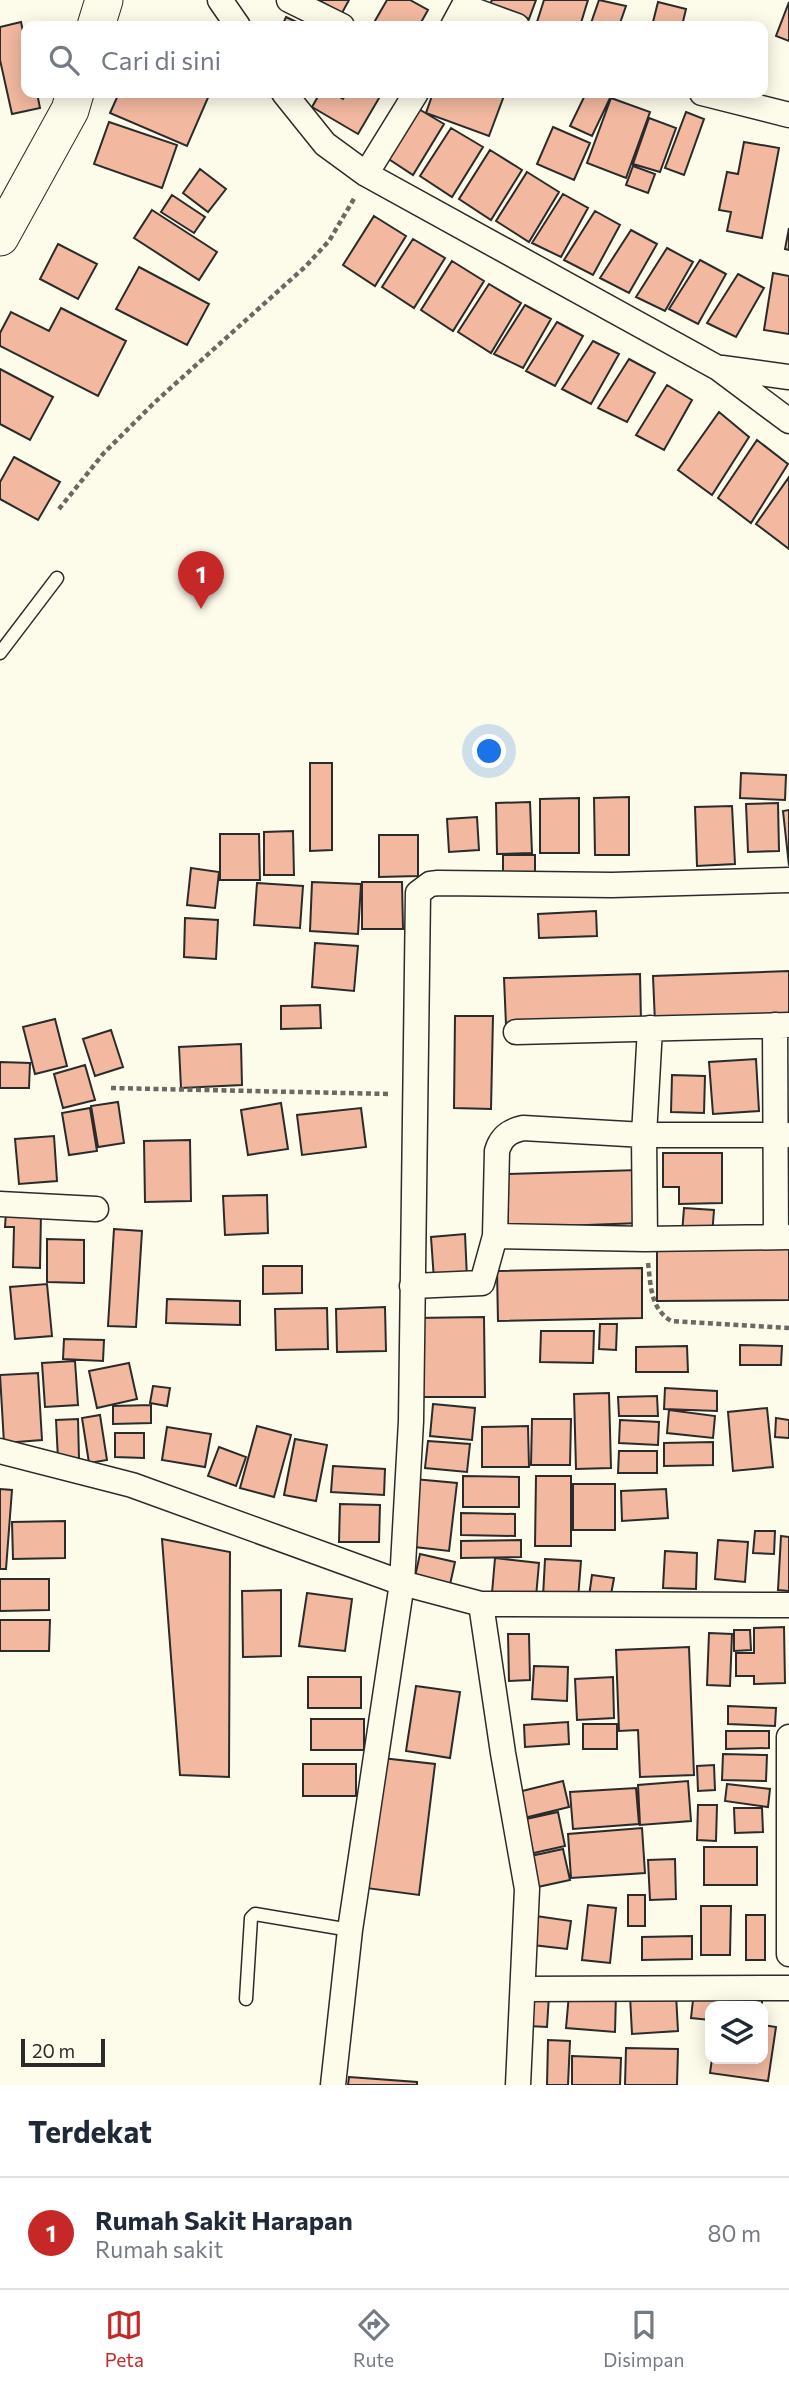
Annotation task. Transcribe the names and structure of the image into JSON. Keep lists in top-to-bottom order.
{
  "scale_bar": "20 m",
  "page": {
    "search": "Cari di sini",
    "pins": "1",
    "scale": "20 m",
    "heading": "Terdekat",
    "list": [
      {
        "mark": "1",
        "name": "Rumah Sakit Harapan",
        "note": "Rumah sakit",
        "value": "80 m"
      }
    ],
    "nav": ["Peta", "Rute", "Disimpan"]
  }
}
